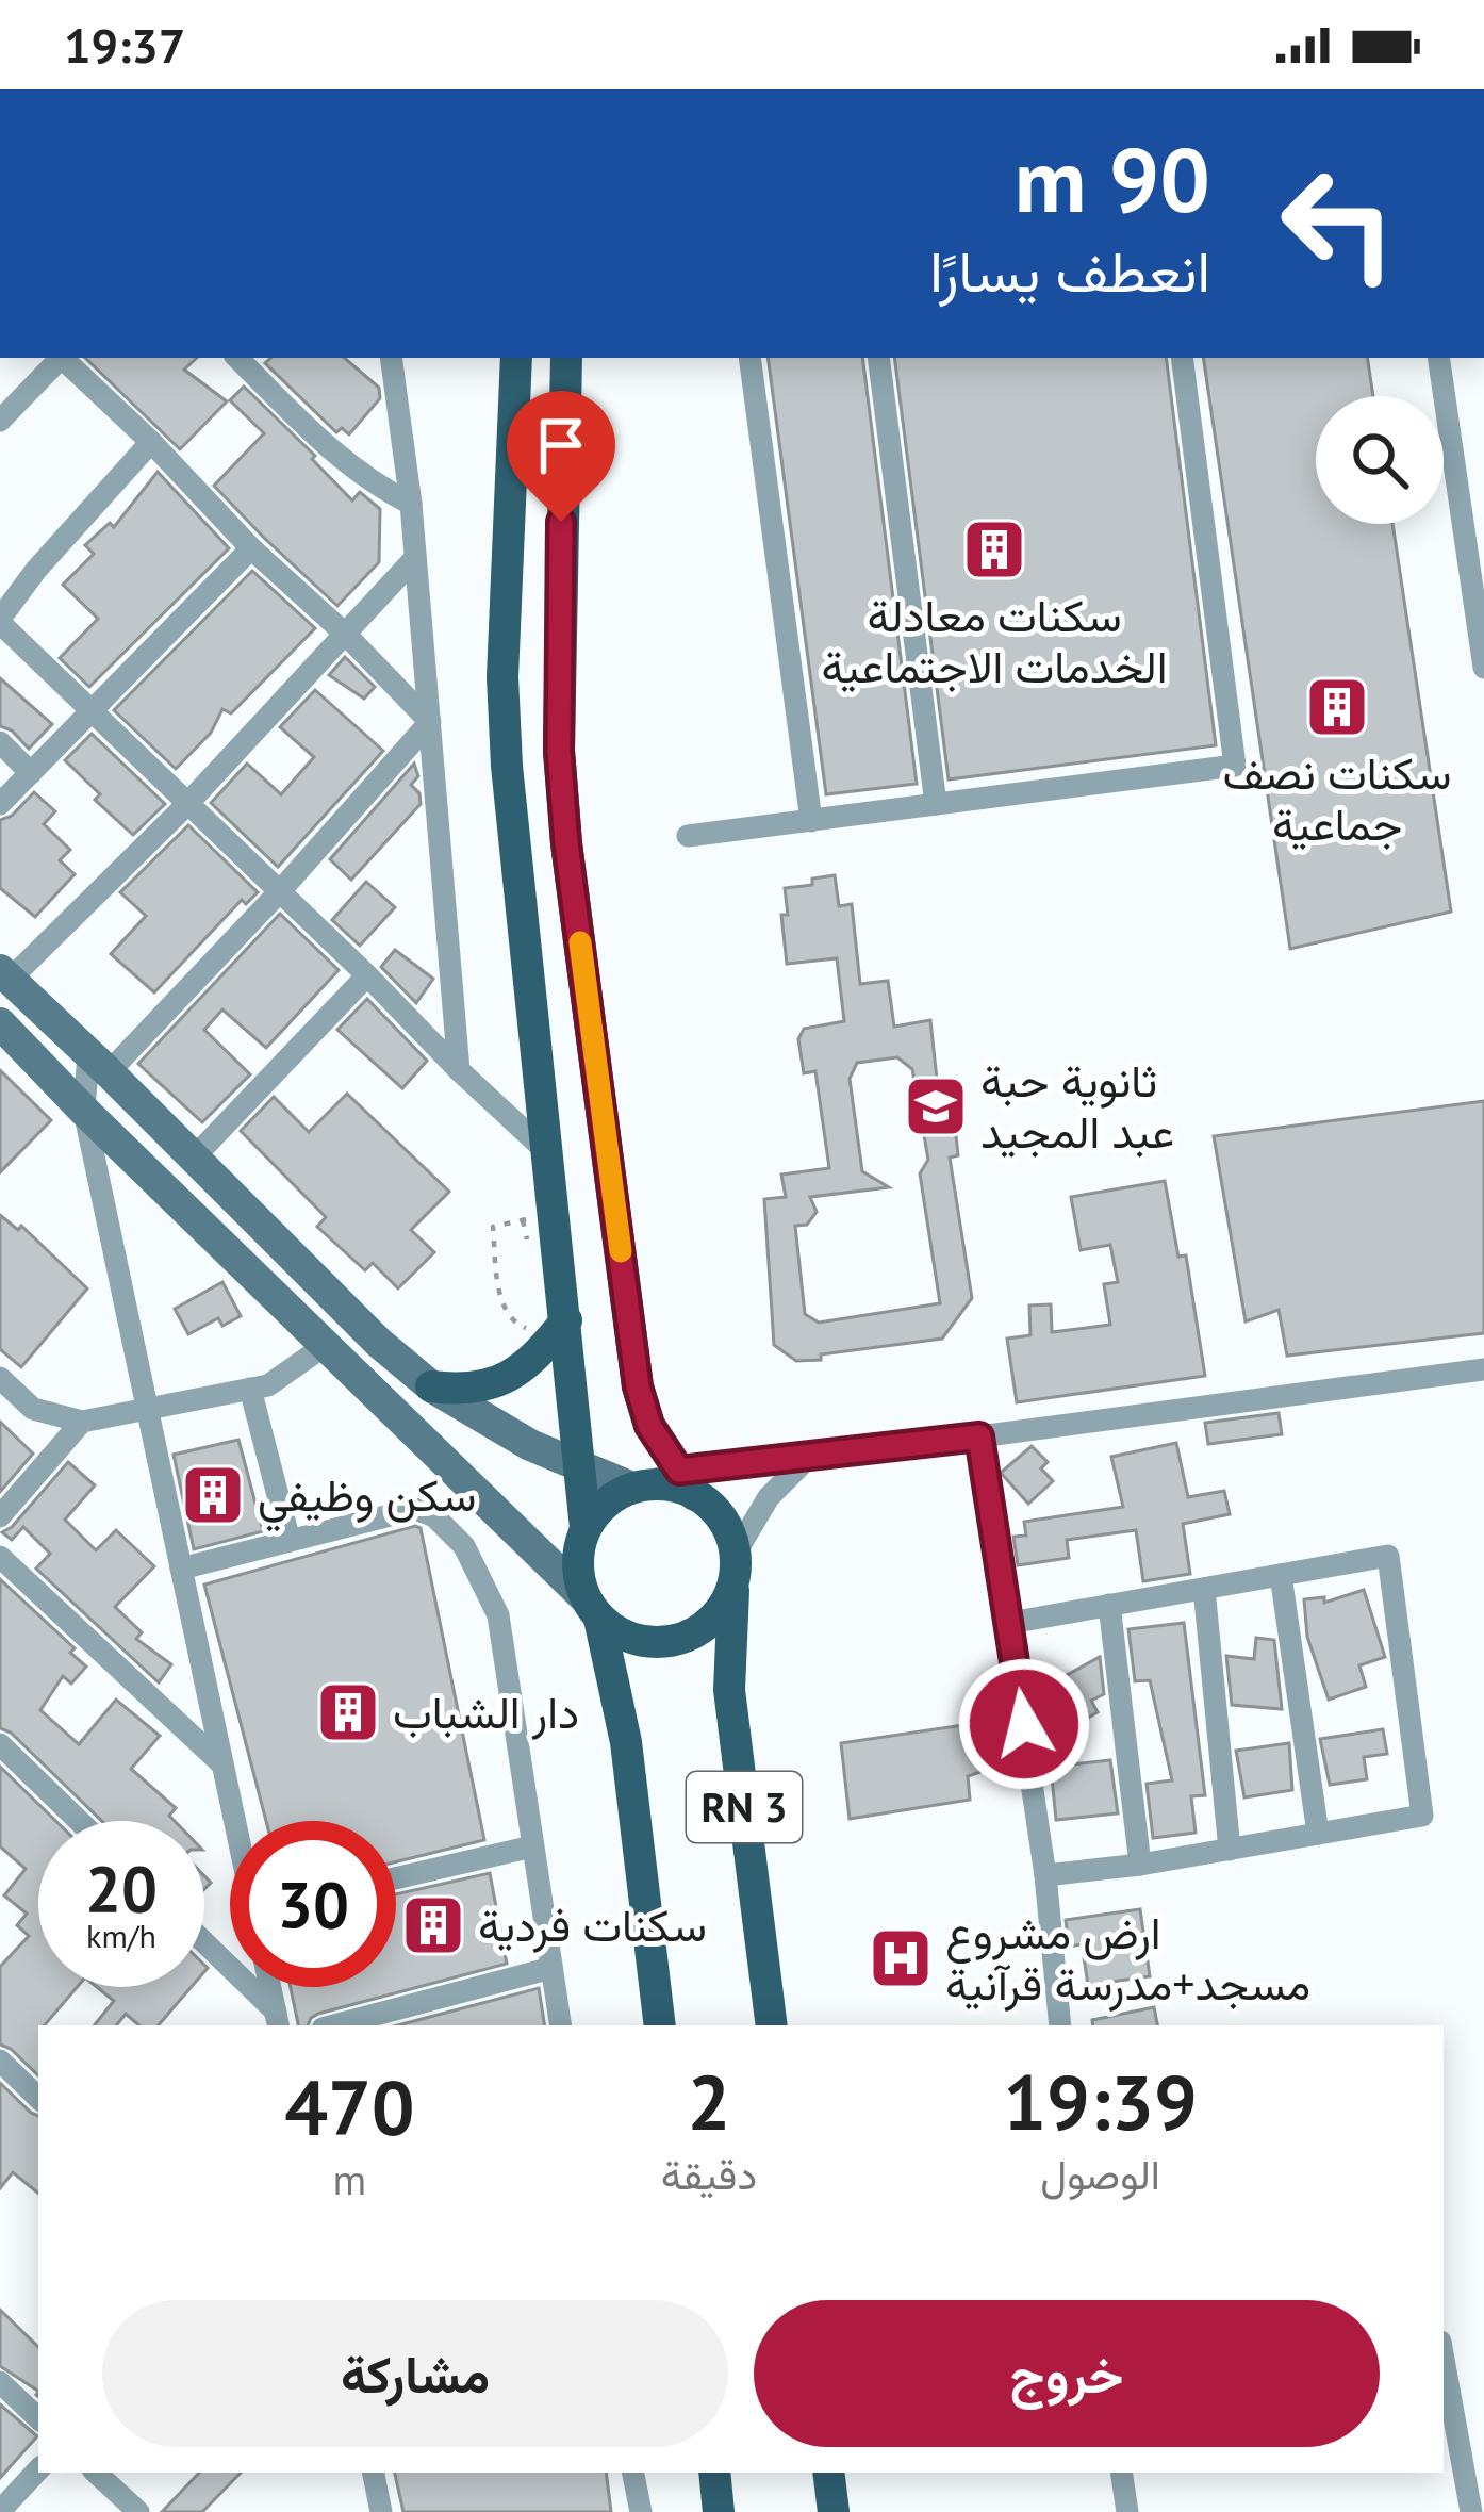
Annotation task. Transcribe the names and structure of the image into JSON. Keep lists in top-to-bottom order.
{
  "streets": {
    "main road": ["RN 3"]
  },
  "places": {
    "building": [
      "سكنات معادلة الخدمات الاجتماعية",
      "سكنات نصف جماعية",
      "سكن وظيفي",
      "دار الشباب",
      "سكنات فردية"
    ],
    "school or university": ["ثانوية حبة عبد المجيد"],
    "hospital": ["ارض مشروع مسجد+مدرسة قرآنية"]
  },
  "page": {
    "status": "19:37",
    "turn": ["90 m", "انعطف يسارًا"],
    "speed": "20 km/h",
    "limit": "30",
    "eta": [
      "19:39",
      "الوصول",
      "2",
      "دقيقة",
      "470",
      "m"
    ],
    "buttons": ["خروج", "مشاركة"]
  }
}
